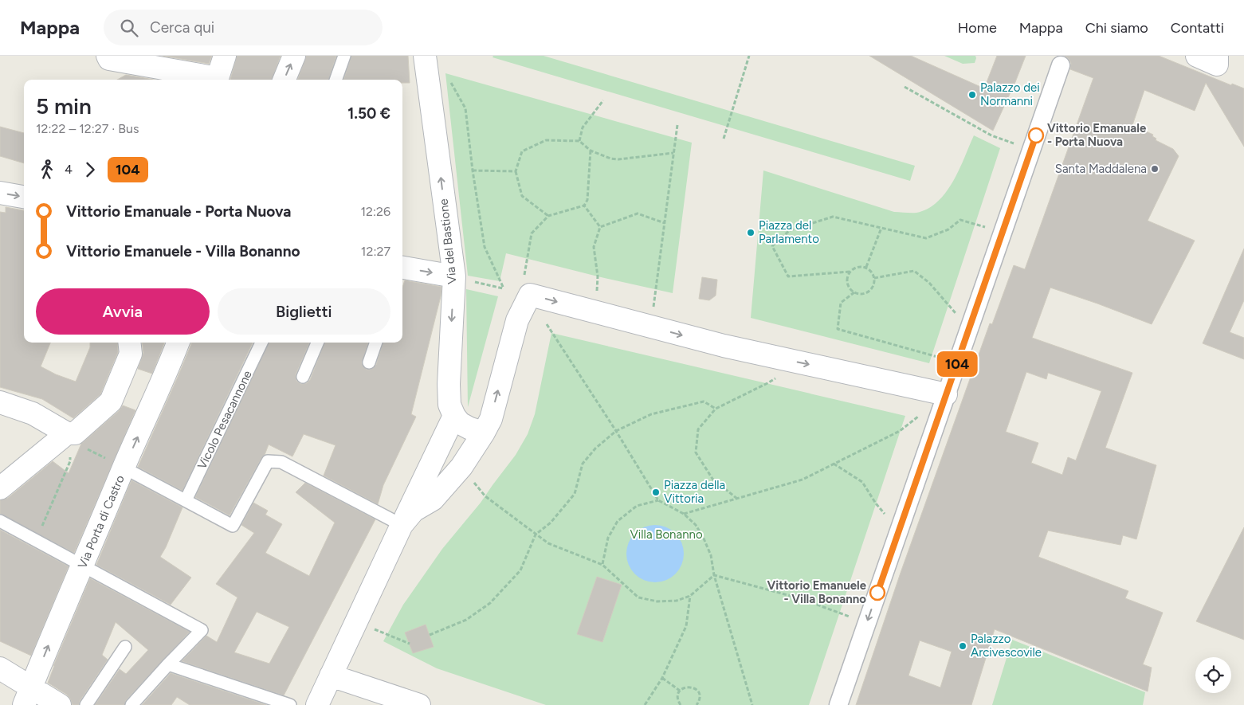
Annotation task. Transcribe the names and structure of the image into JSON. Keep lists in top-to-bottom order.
{
  "streets": {
    "street": ["Via del Bastione", "Via Porta di Castro"],
    "lane": ["Vicolo Pesacannone"]
  },
  "parks": ["Villa Bonanno"],
  "places": [
    "Palazzo dei Normanni",
    "Vittorio Emanuale - Porta Nuova",
    "Santa Maddalena",
    "Piazza del Parlamento",
    "Piazza della Vittoria",
    "Vittorio Emanuele - Villa Bonanno",
    "Palazzo Arcivescovile"
  ],
  "lines": ["bus line 104"],
  "page": {
    "header": "Mappa",
    "search": "Cerca qui",
    "nav": [
      "Home",
      "Mappa",
      "Chi siamo",
      "Contatti"
    ],
    "on_map": "104",
    "heading": ["5 min", "12:22 – 12:27 · Bus", "1.50 €"],
    "legs": ["4", "104"],
    "list": [
      {
        "name": "Vittorio Emanuale - Porta Nuova",
        "value": "12:26"
      },
      {
        "name": "Vittorio Emanuele - Villa Bonanno",
        "value": "12:27"
      }
    ],
    "buttons": ["Avvia", "Biglietti"]
  }
}
